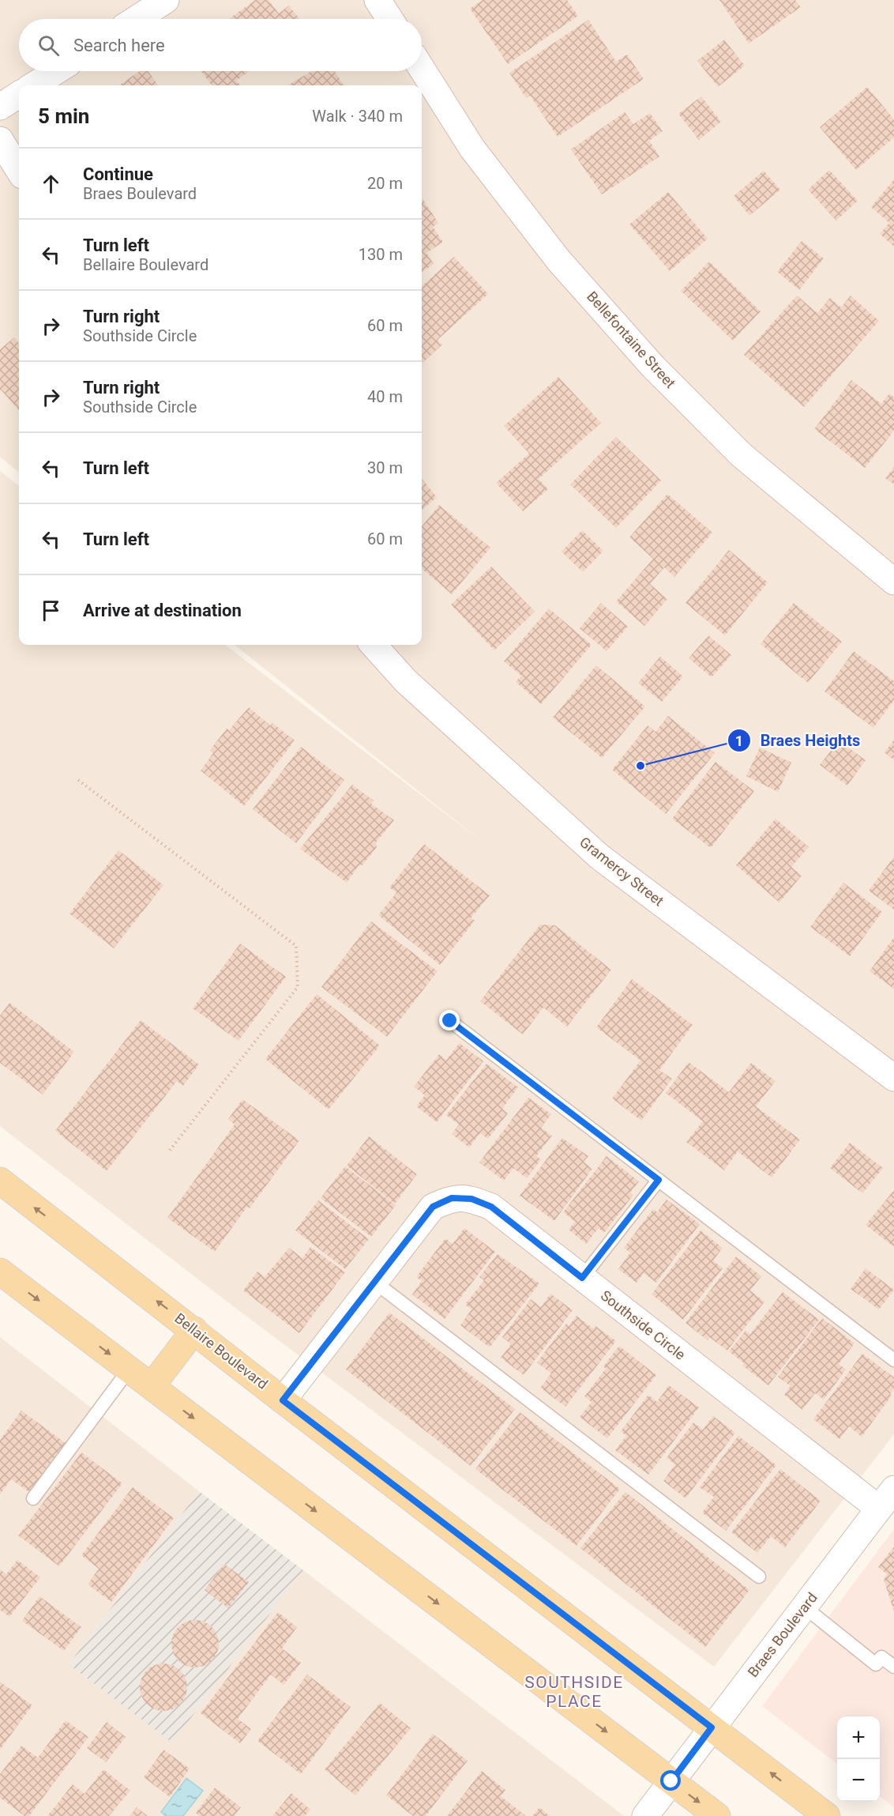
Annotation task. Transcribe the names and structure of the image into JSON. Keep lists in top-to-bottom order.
{
  "streets": {
    "main road": ["Bellaire Boulevard"],
    "street": [
      "Bellefontaine Street",
      "Gramercy Street",
      "Southside Circle",
      "Braes Boulevard"
    ]
  },
  "crossings": [
    ["Southside Circle", "Bellaire Boulevard"],
    ["Southside Circle", "Braes Boulevard"],
    ["Bellaire Boulevard", "Braes Boulevard"]
  ],
  "districts": ["SOUTHSIDE PLACE"],
  "places": ["Braes Heights"],
  "page": {
    "search": "Search here",
    "heading": ["5 min", "Walk · 340 m"],
    "list": [
      ["Continue", "Braes Boulevard", "20 m"],
      ["Turn left", "Bellaire Boulevard", "130 m"],
      ["Turn right", "Southside Circle", "60 m"],
      ["Turn right", "Southside Circle", "40 m"],
      ["Turn left", "30 m"],
      ["Turn left", "60 m"],
      "Arrive at destination"
    ],
    "map_buttons": ["+", "−"]
  }
}
